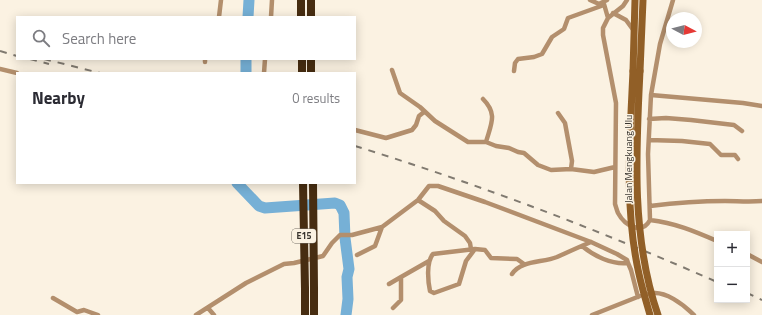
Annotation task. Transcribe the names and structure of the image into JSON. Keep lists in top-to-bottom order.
{
  "streets": {
    "highway": ["E15"],
    "main road": ["Jalan Mengkuang Ulu"]
  },
  "north": "right",
  "page": {
    "search": "Search here",
    "heading": ["Nearby", "0 results"],
    "map_buttons": ["+", "−"]
  }
}
